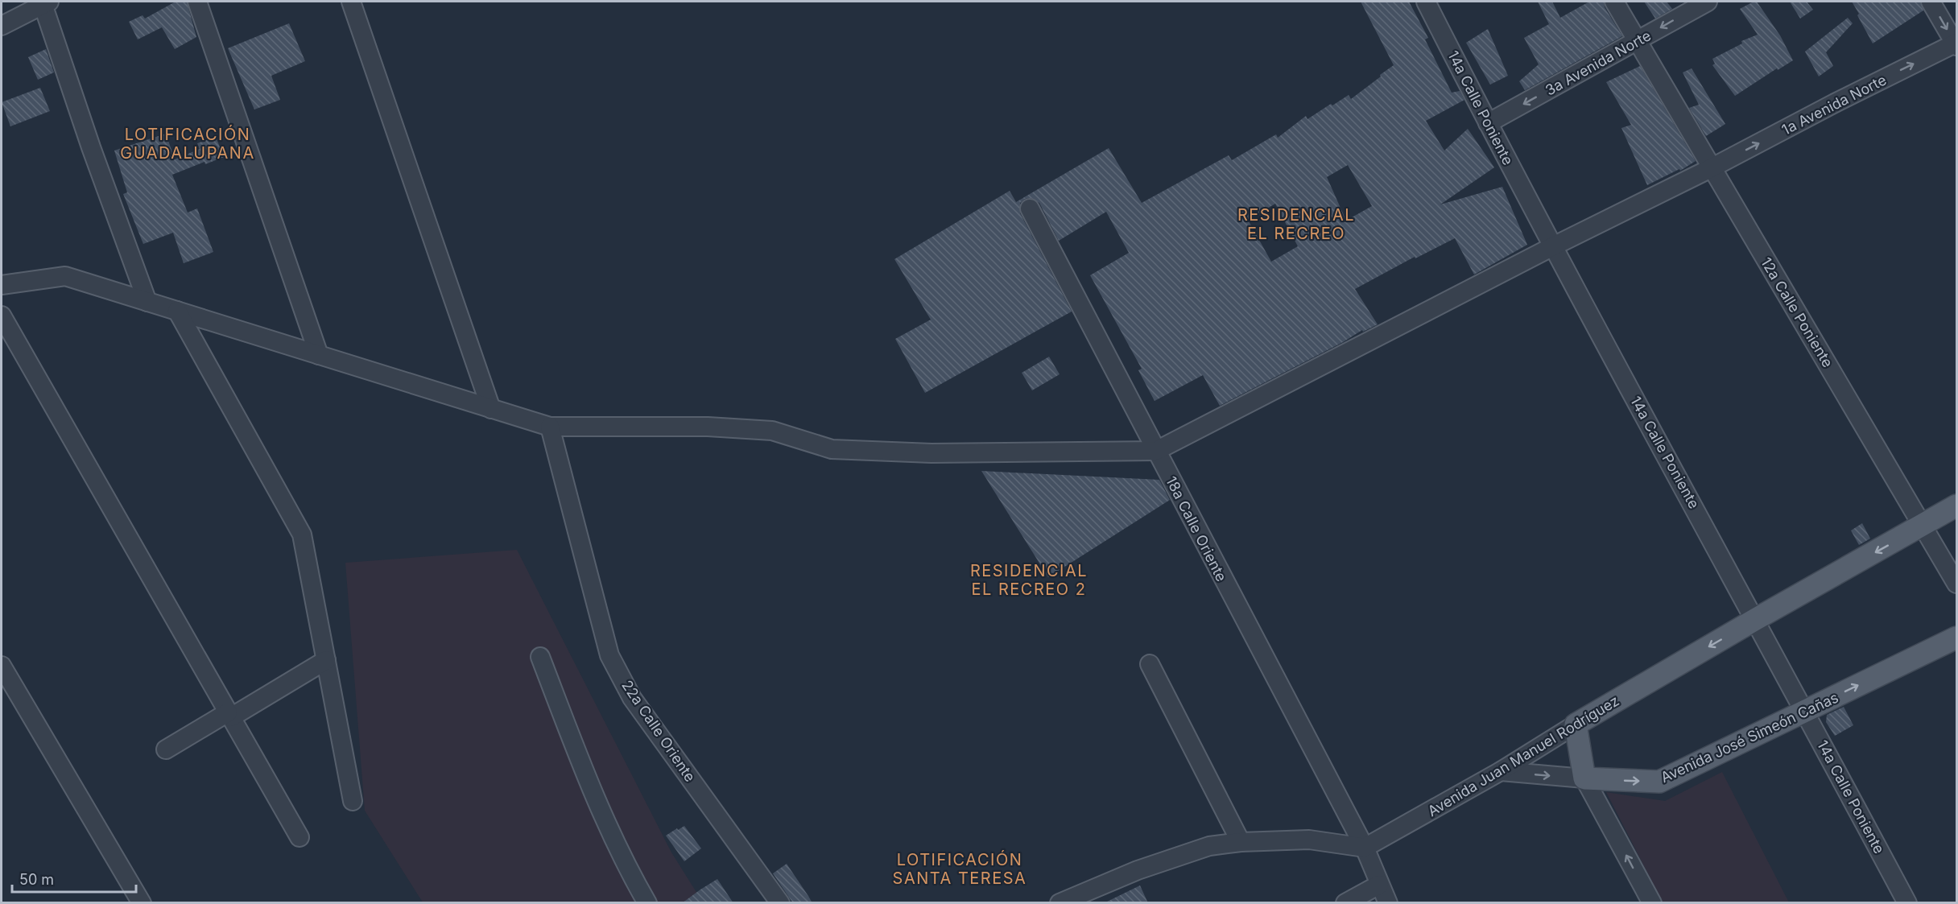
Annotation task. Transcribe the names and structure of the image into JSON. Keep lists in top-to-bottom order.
{
  "streets": {
    "main road": ["Avenida José Simeón Cañas", "Avenida Juan Manuel Rodríguez"],
    "street": [
      "3a Avenida Norte",
      "1a Avenida Norte",
      "14a Calle Poniente",
      "12a Calle Poniente",
      "18a Calle Oriente",
      "22a Calle Oriente"
    ]
  },
  "crossings": [
    ["3a Avenida Norte", "14a Calle Poniente"],
    ["3a Avenida Norte", "12a Calle Poniente"],
    ["1a Avenida Norte", "14a Calle Poniente"],
    ["1a Avenida Norte", "12a Calle Poniente"],
    ["1a Avenida Norte", "18a Calle Oriente"],
    ["14a Calle Poniente", "Avenida José Simeón Cañas"],
    ["14a Calle Poniente", "Avenida Juan Manuel Rodríguez"],
    ["12a Calle Poniente", "Avenida Juan Manuel Rodríguez"],
    ["18a Calle Oriente", "Avenida Juan Manuel Rodríguez"],
    ["Avenida José Simeón Cañas", "Avenida Juan Manuel Rodríguez"]
  ],
  "one_way": ["3a Avenida Norte", "Avenida José Simeón Cañas", "Avenida Juan Manuel Rodríguez"],
  "districts": [
    "LOTIFICACIÓN GUADALUPANA",
    "RESIDENCIAL EL RECREO",
    "RESIDENCIAL EL RECREO 2",
    "LOTIFICACIÓN SANTA TERESA"
  ],
  "scale_bar": "50 m"
}
